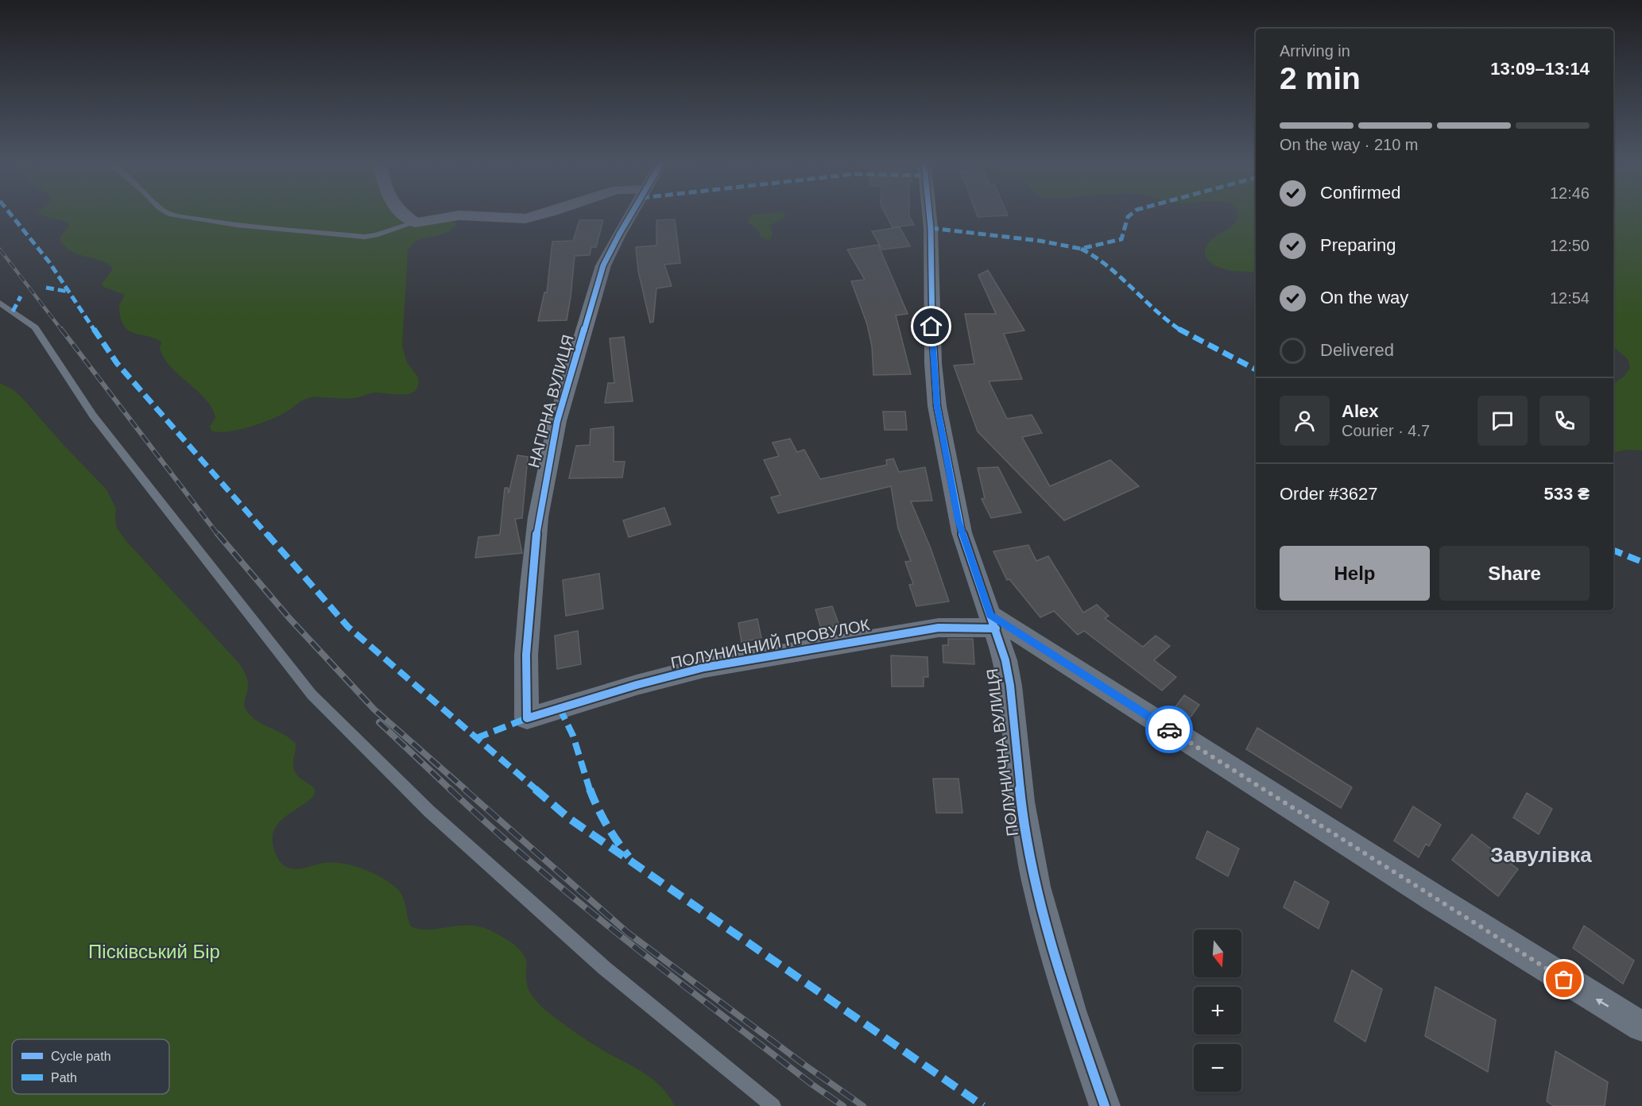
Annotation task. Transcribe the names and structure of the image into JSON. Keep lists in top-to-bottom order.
{
  "streets": {
    "street": ["НАГІРНА ВУЛИЦЯ", "ПОЛУНИЧНИЙ ПРОВУЛОК", "ПОЛУНИЧНА ВУЛИЦЯ"]
  },
  "crossings": [
    ["НАГІРНА ВУЛИЦЯ", "ПОЛУНИЧНИЙ ПРОВУЛОК"],
    ["ПОЛУНИЧНИЙ ПРОВУЛОК", "ПОЛУНИЧНА ВУЛИЦЯ"]
  ],
  "one_way": ["ПОЛУНИЧНИЙ ПРОВУЛОК"],
  "districts": ["Завулівка"],
  "parks": ["Пісківський Бір"],
  "legend": ["Cycle path", "Path"],
  "north": "bottom",
  "page": {
    "heading": ["2 min", "Arriving in", "13:09–13:14"],
    "panel": [
      "Alex",
      "Courier · 4.7",
      "Order #3627",
      "533 ₴"
    ],
    "bar": "On the way · 210 m",
    "list": [
      ["Confirmed", "12:46"],
      ["Preparing", "12:50"],
      ["On the way", "12:54"],
      "Delivered"
    ],
    "buttons": ["Help", "Share"],
    "map_buttons": ["+", "−"]
  }
}
